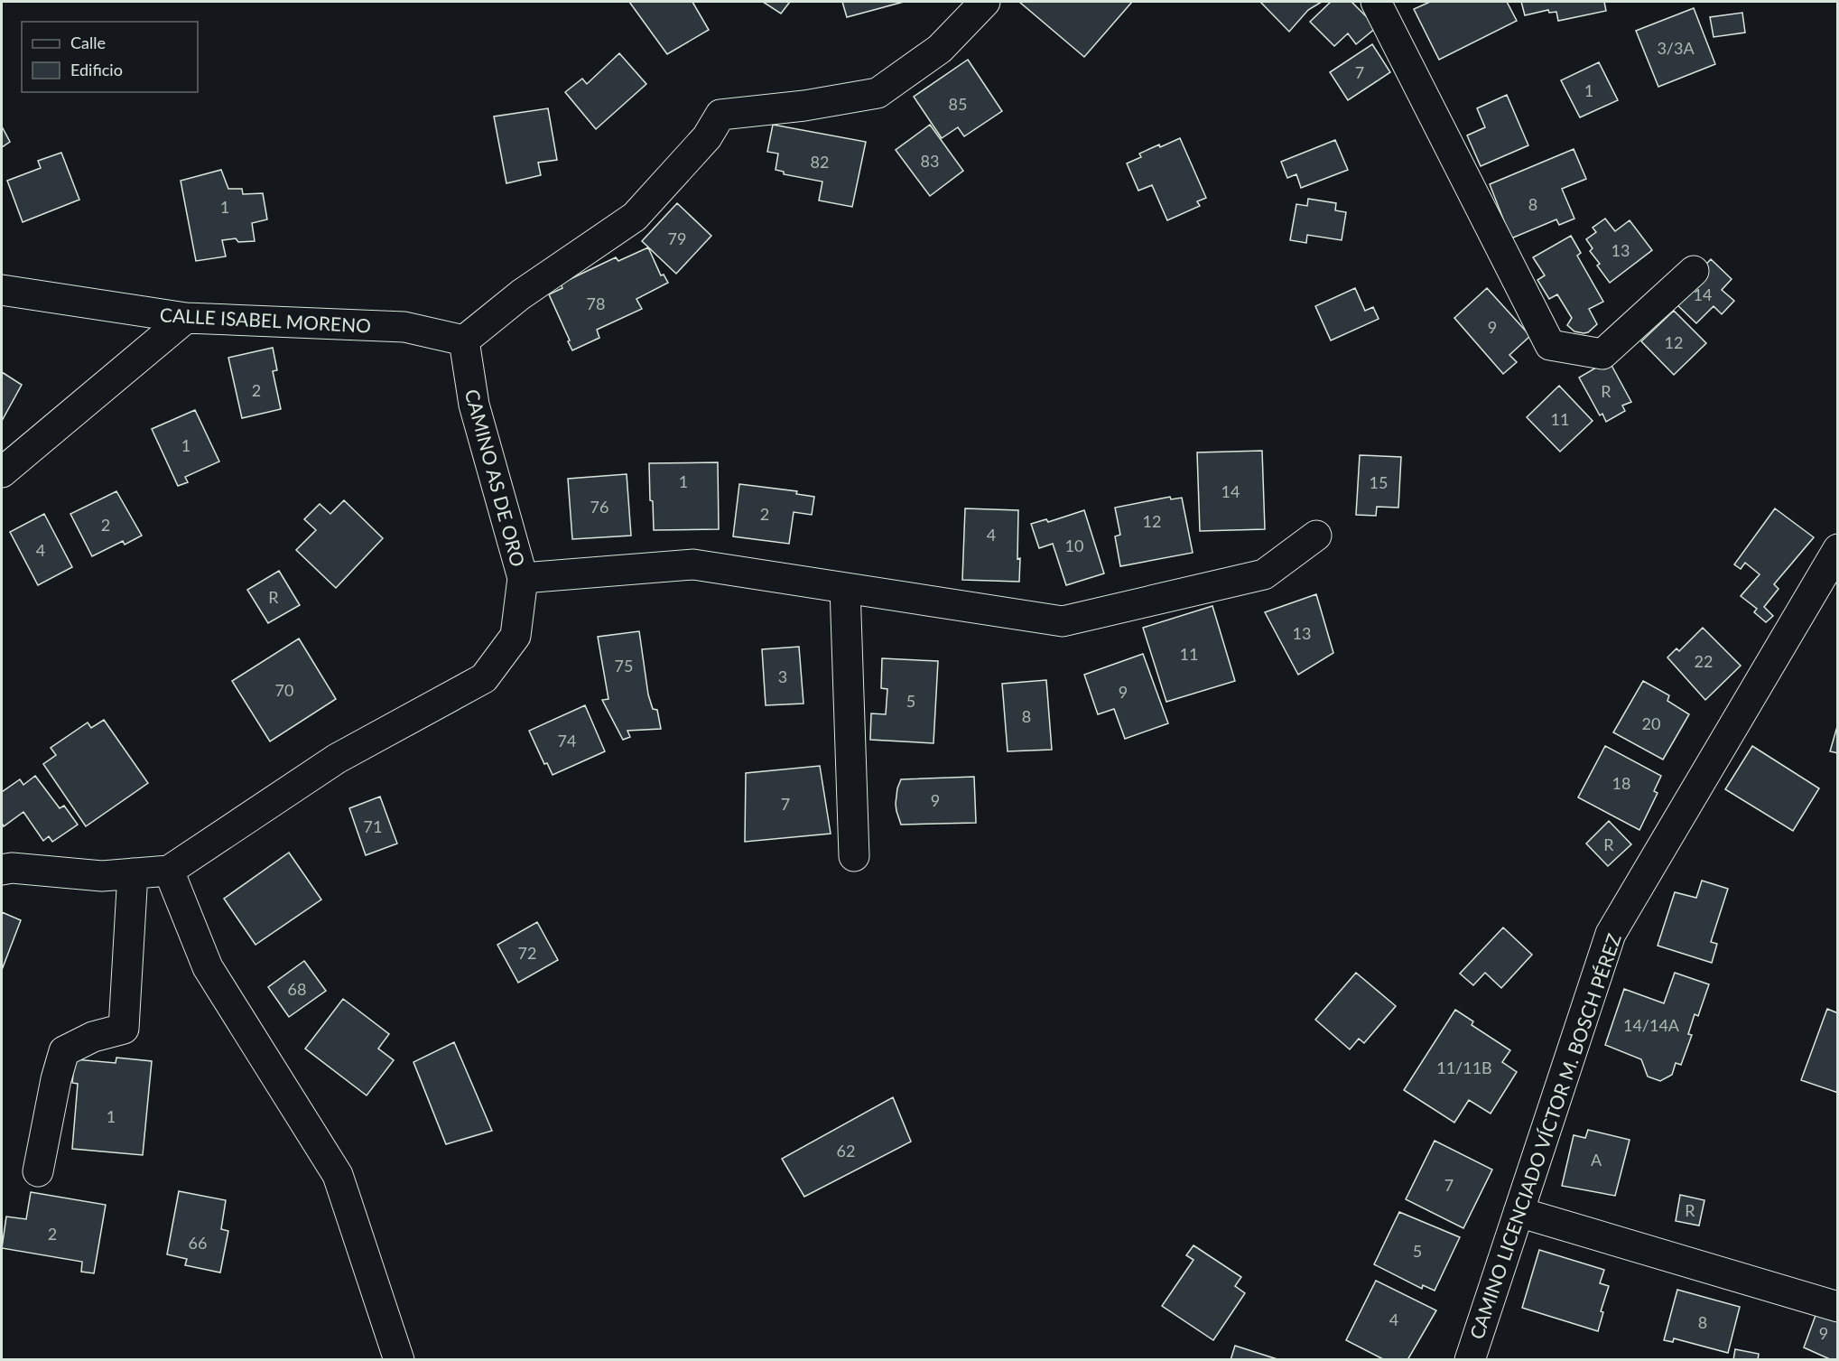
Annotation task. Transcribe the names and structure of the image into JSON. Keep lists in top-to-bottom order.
{
  "streets": {
    "street": ["CALLE ISABEL MORENO", "CAMINO AS DE ORO", "CAMINO LICENCIADO VÍCTOR M. BOSCH PÉREZ"]
  },
  "crossings": [
    ["CALLE ISABEL MORENO", "CAMINO AS DE ORO"]
  ],
  "house_numbers": [
    "3/3A",
    "7",
    "1",
    "85",
    "83",
    "82",
    "8",
    "1",
    "79",
    "13",
    "14",
    "78",
    "9",
    "12",
    "2",
    "R",
    "11",
    "1",
    "1",
    "15",
    "14",
    "76",
    "2",
    "12",
    "2",
    "4",
    "10",
    "4",
    "R",
    "13",
    "11",
    "22",
    "75",
    "3",
    "70",
    "9",
    "5",
    "8",
    "20",
    "74",
    "18",
    "9",
    "7",
    "71",
    "R",
    "72",
    "68",
    "14/14A",
    "11/11B",
    "1",
    "62",
    "A",
    "7",
    "R",
    "2",
    "66",
    "5",
    "4",
    "8",
    "9"
  ],
  "legend": ["Calle", "Edificio"]
}
